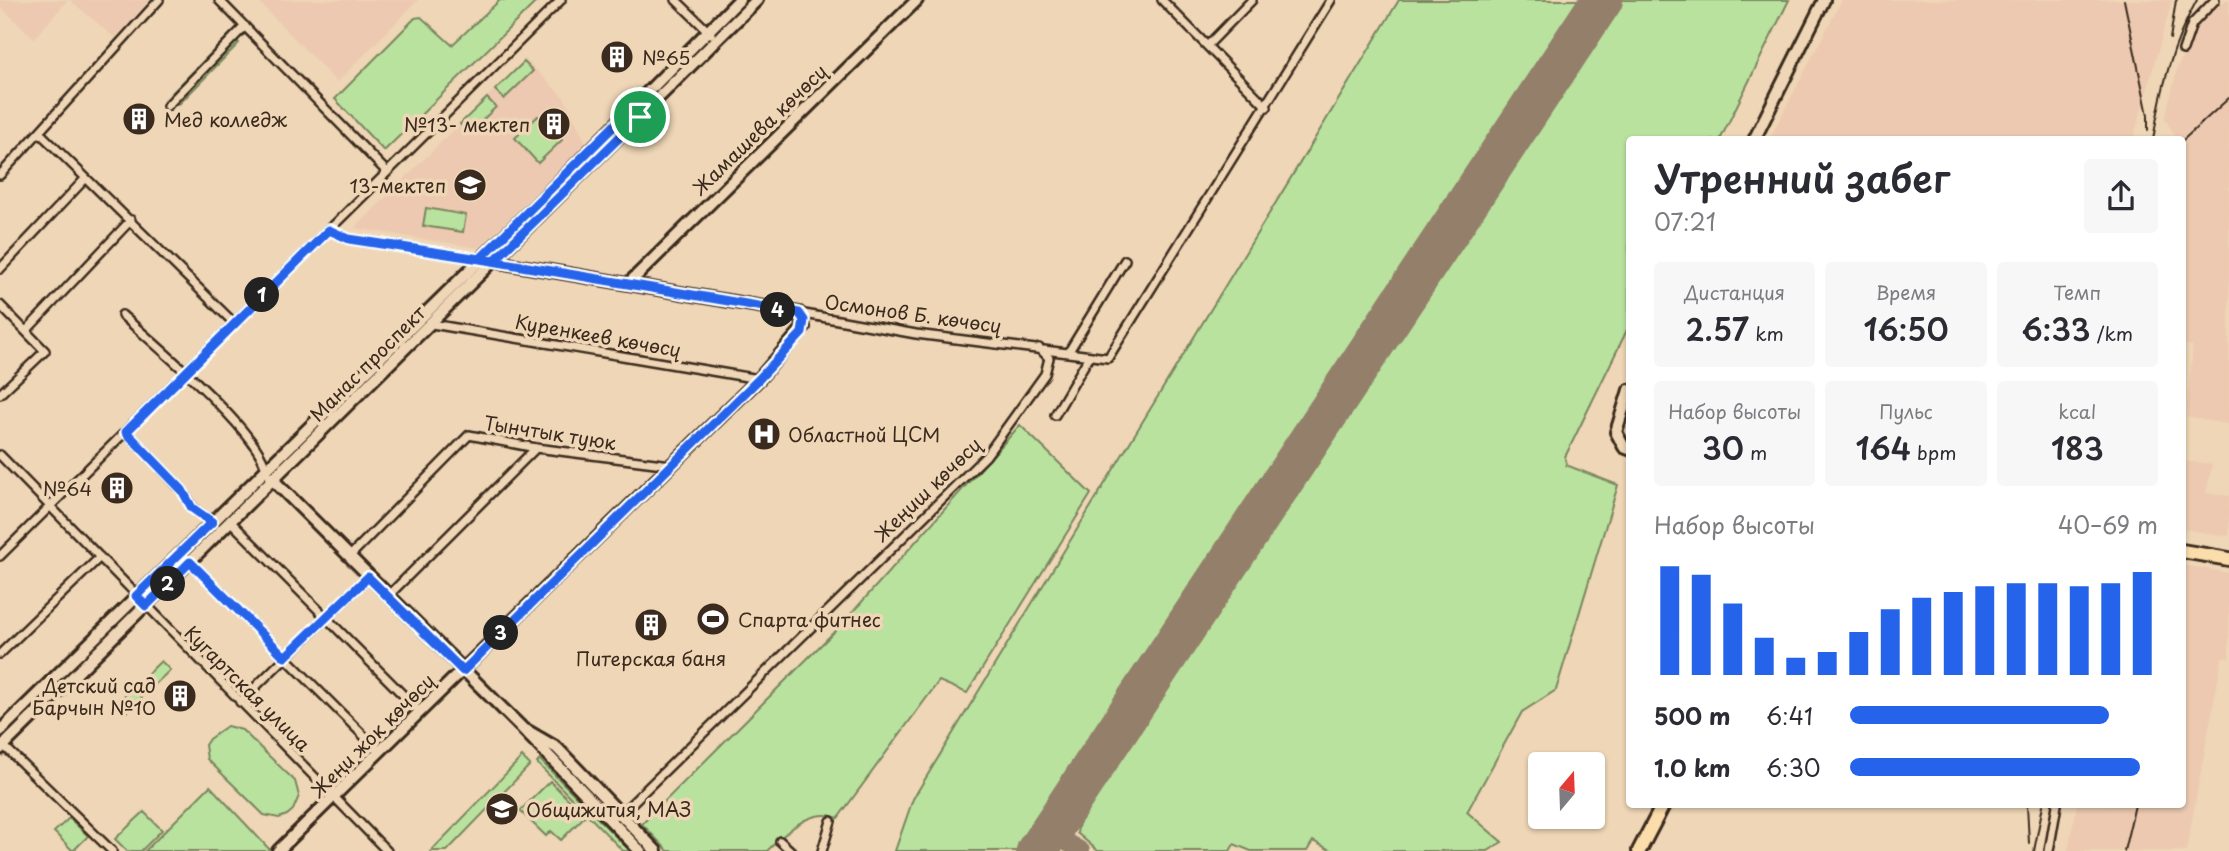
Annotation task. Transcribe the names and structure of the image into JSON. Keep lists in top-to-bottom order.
{
  "streets": {
    "main road": [
      "Жамашева көчөсү",
      "Осмонов Б. көчөсү",
      "Манас проспект",
      "Жеңи жок көчөсү"
    ],
    "street": [
      "Куренкеев көчөсү",
      "Тынчтык туюк",
      "Жеңиш көчөсү",
      "Кугартская улица"
    ]
  },
  "crossings": [
    ["Жамашева көчөсү", "Осмонов Б. көчөсү"],
    ["Осмонов Б. көчөсү", "Манас проспект"],
    ["Осмонов Б. көчөсү", "Жеңиш көчөсү"],
    ["Осмонов Б. көчөсү", "Жеңи жок көчөсү"],
    ["Куренкеев көчөсү", "Манас проспект"],
    ["Куренкеев көчөсү", "Жеңи жок көчөсү"],
    ["Манас проспект", "Кугартская улица"],
    ["Тынчтык туюк", "Жеңи жок көчөсү"],
    ["Кугартская улица", "Жеңи жок көчөсү"]
  ],
  "places": {
    "building": [
      "№65",
      "Мед колледж",
      "№13- мектеп",
      "№64",
      "Питерская баня",
      "Детский сад Барчын №10"
    ],
    "school or university": ["13-мектеп", "Общижития, МАЗ"],
    "hospital": ["Областной ЦСМ"],
    "sports": ["Спарта фитнес"]
  },
  "north": "top",
  "page": {
    "heading": ["Утренний забег", "07:21"],
    "stats": [
      ["Дистанция", "2.57 km"],
      ["Время", "16:50"],
      ["Темп", "6:33 /km"],
      ["Набор высоты", "30 m"],
      ["Пульс", "164 bpm"],
      ["kcal", "183"]
    ],
    "pins": [
      "1",
      "4",
      "2",
      "3"
    ],
    "chart": ["Набор высоты", "40–69 m"],
    "list": [
      {
        "name": "500 m",
        "note": "6:41"
      },
      {
        "name": "1.0 km",
        "note": "6:30"
      }
    ]
  }
}
